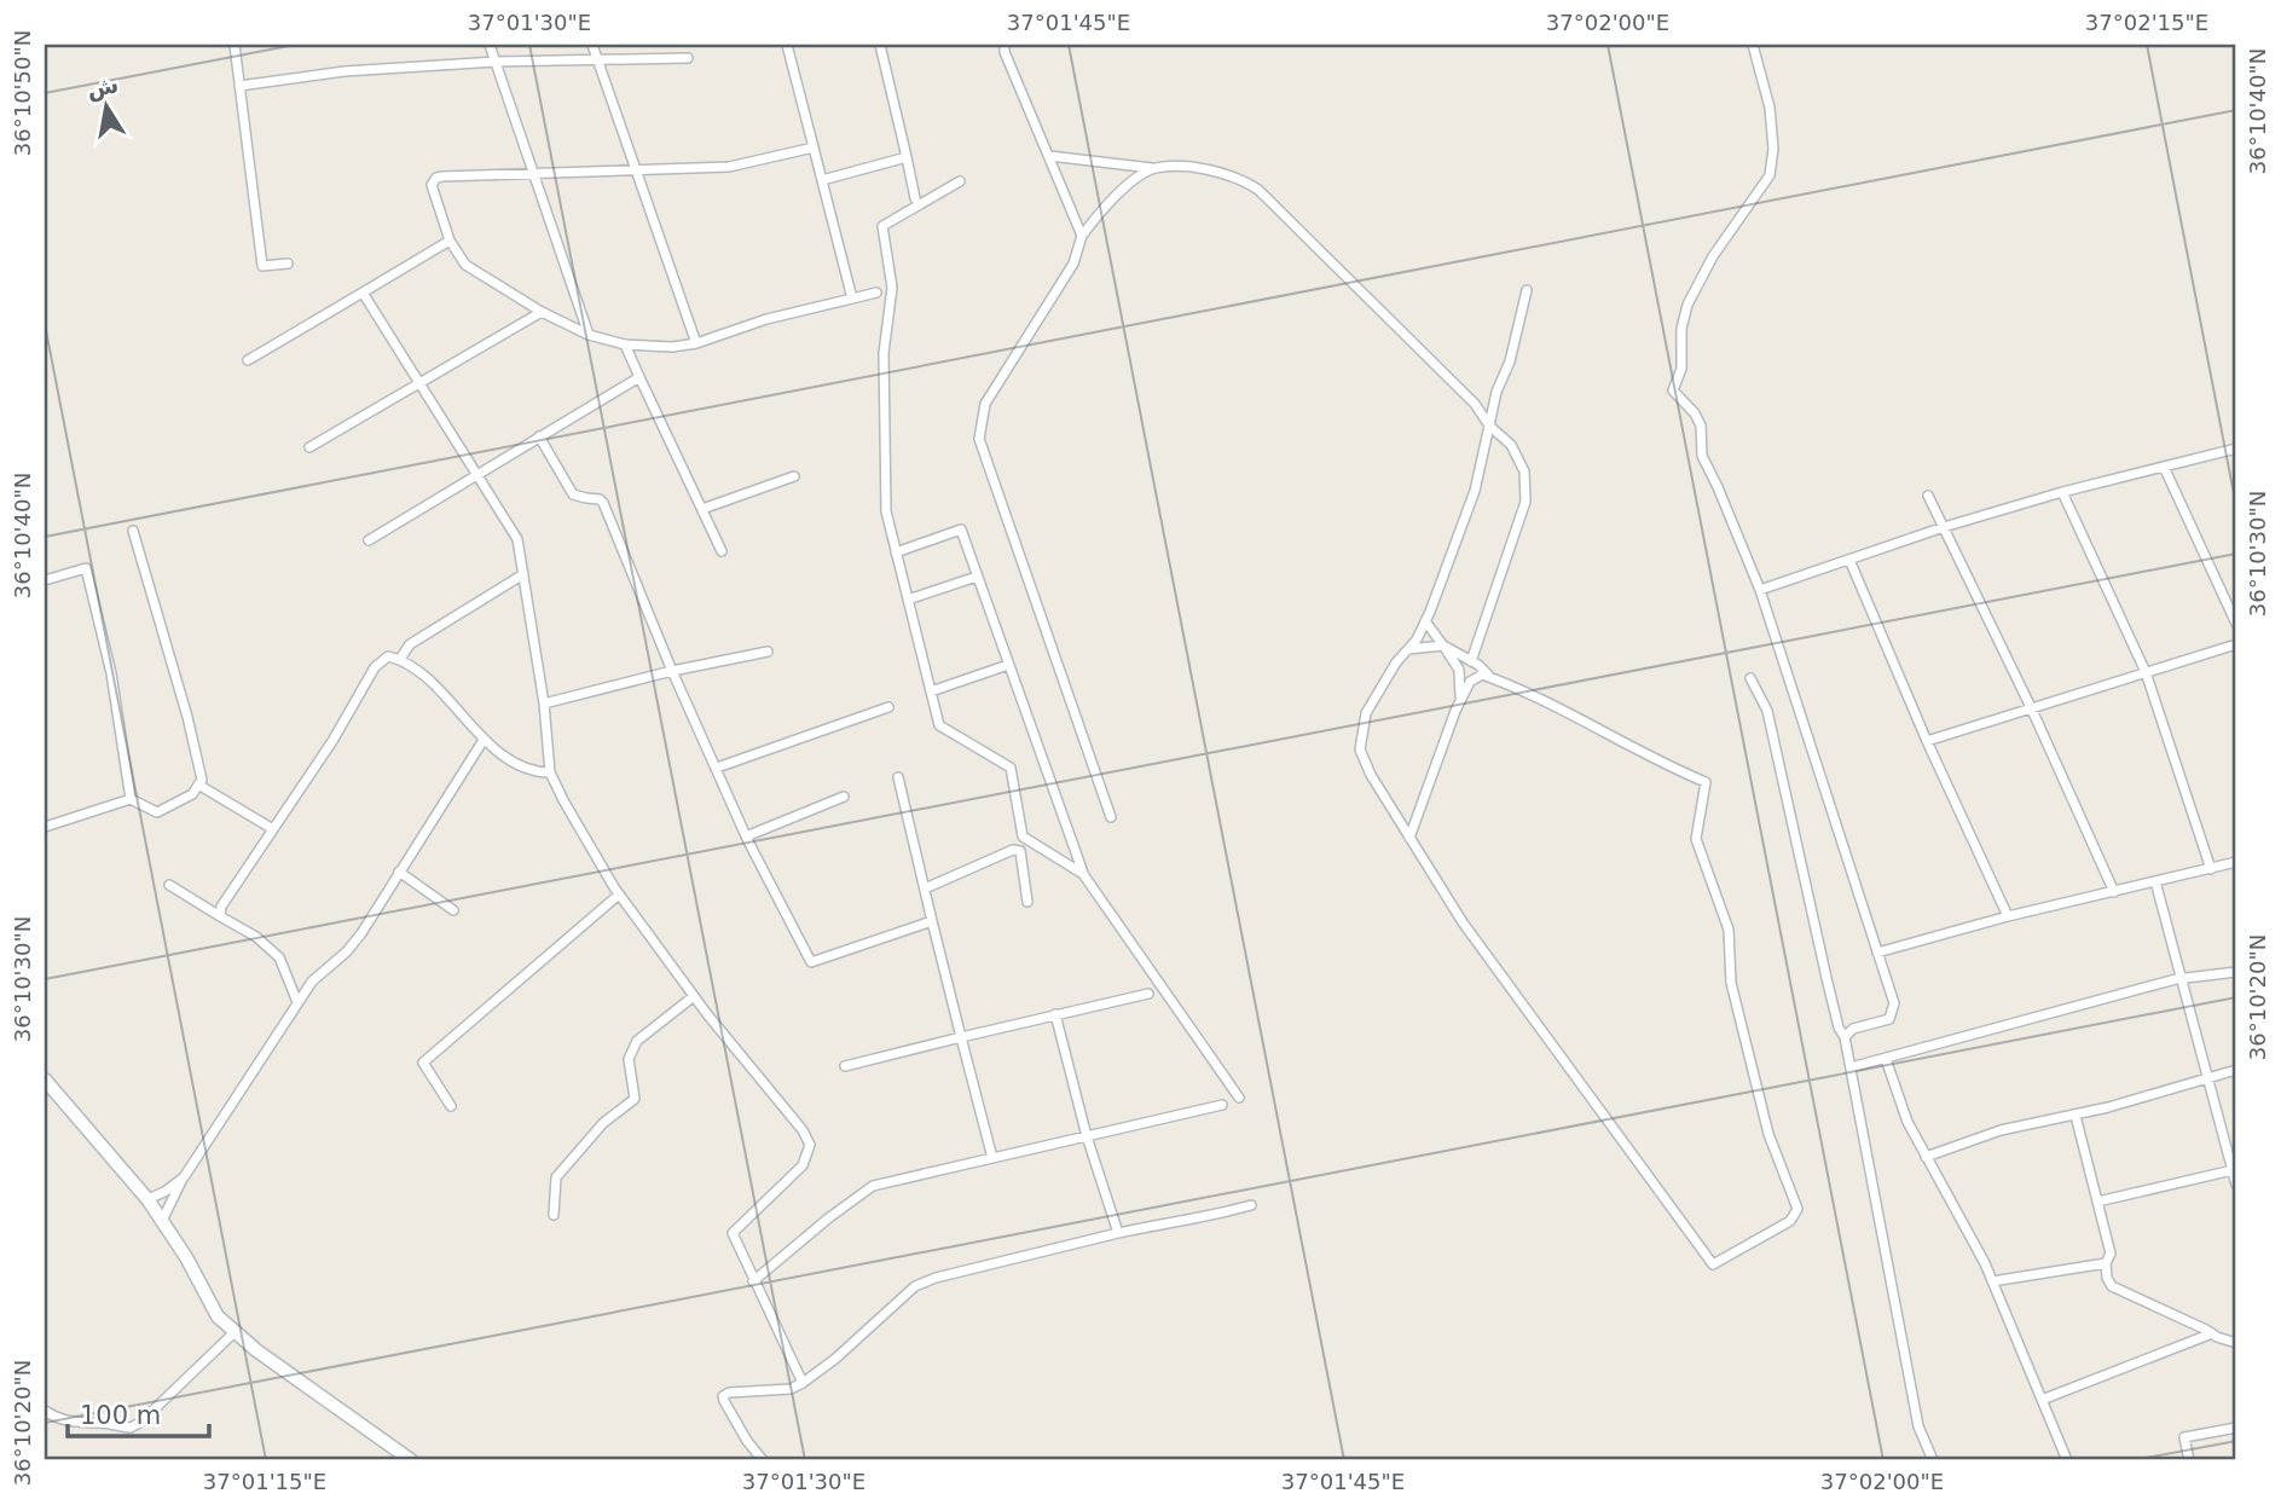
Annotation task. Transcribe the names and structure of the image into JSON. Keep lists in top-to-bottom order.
{
  "scale_bar": "100 m",
  "north": "top",
  "coordinates": [
    "37°01'30\"E",
    "37°01'45\"E",
    "37°02'00\"E",
    "37°02'15\"E",
    "36°10'50\"N",
    "36°10'40\"N",
    "36°10'30\"N",
    "36°10'20\"N",
    "37°01'15\"E"
  ]
}
